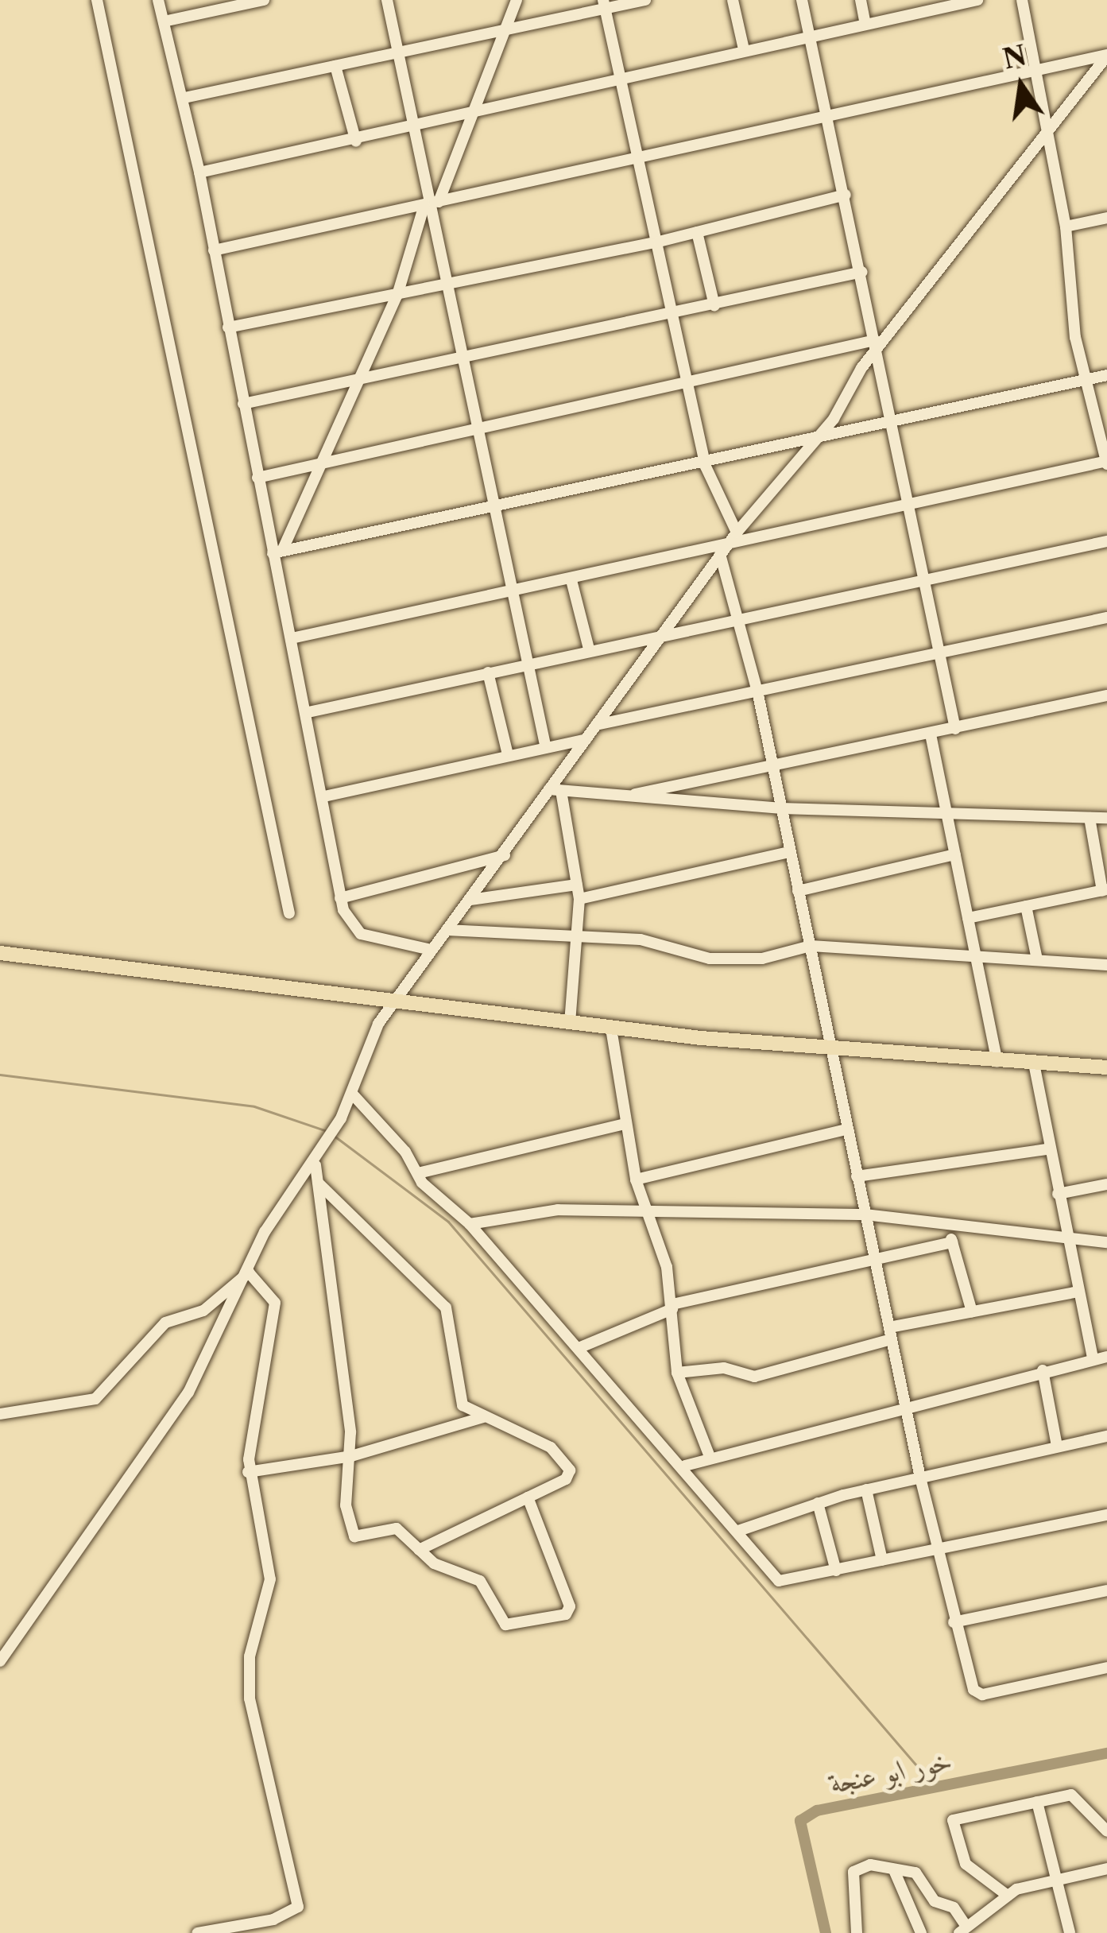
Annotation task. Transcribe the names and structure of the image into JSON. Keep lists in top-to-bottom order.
{
  "water": ["خور ابو عنجة"],
  "north": "top"
}
